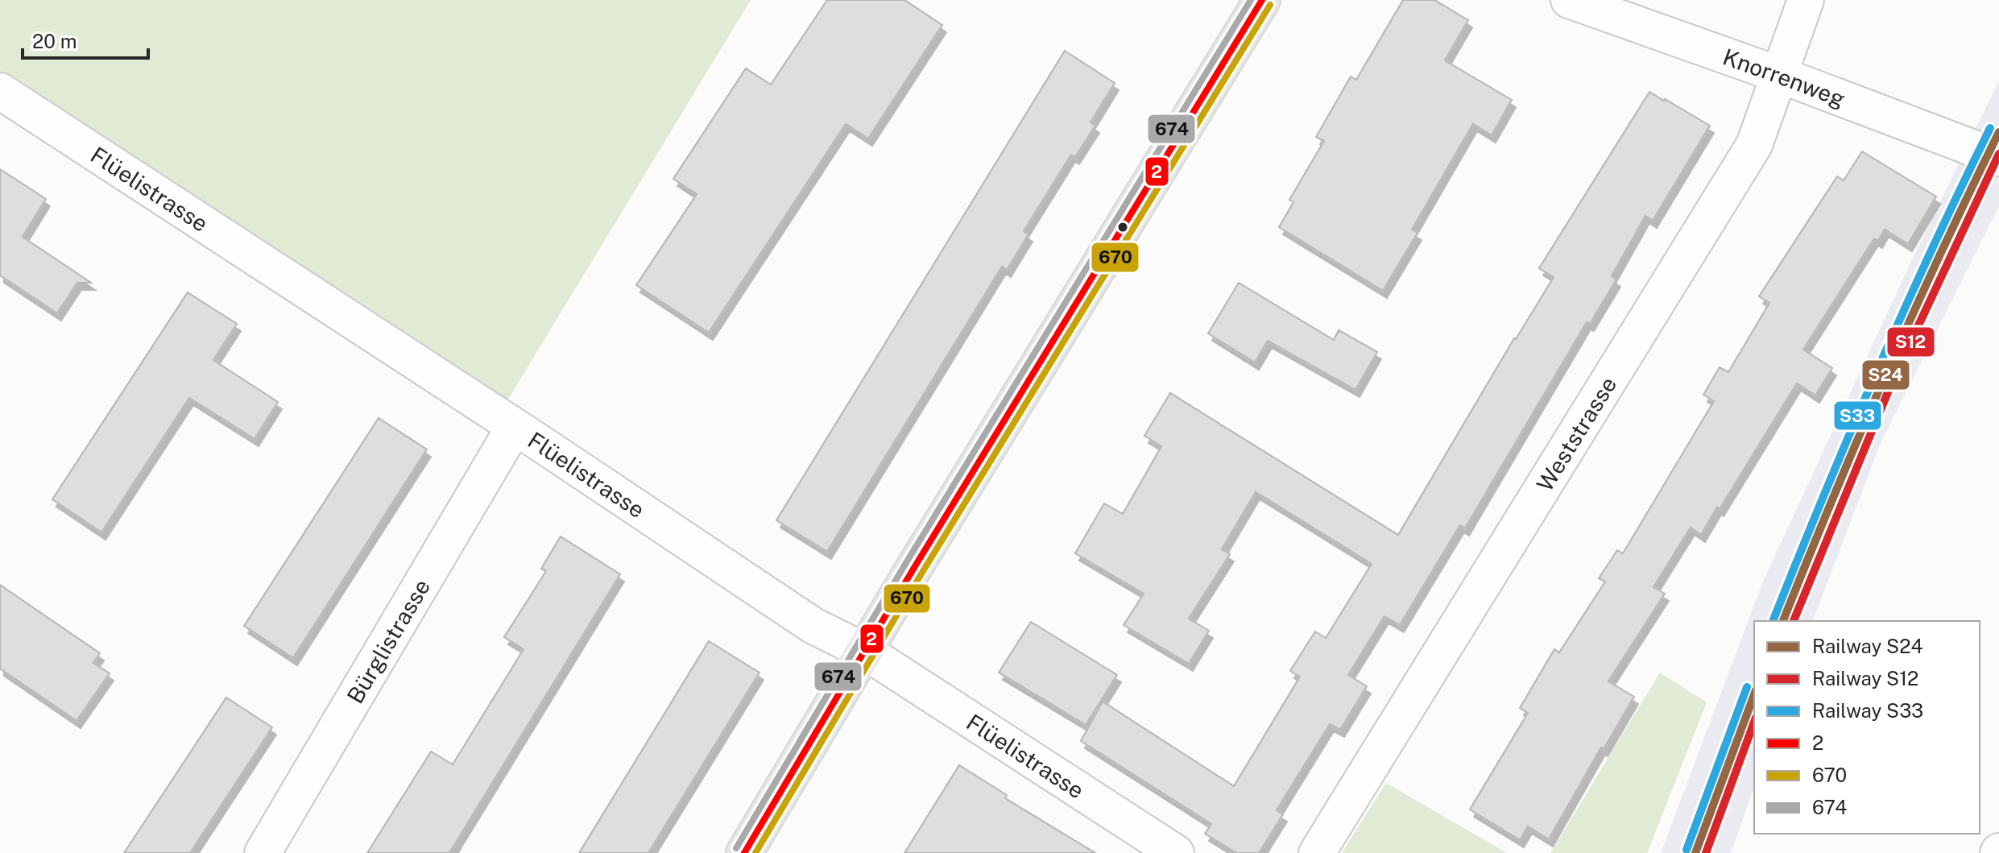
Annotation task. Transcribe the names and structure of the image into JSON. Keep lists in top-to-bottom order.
{
  "streets": {
    "street": [
      "Knorrenweg",
      "Flüelistrasse",
      "Weststrasse",
      "Bürglistrasse"
    ]
  },
  "crossings": [
    ["Knorrenweg", "Weststrasse"],
    ["Flüelistrasse", "Bürglistrasse"]
  ],
  "lines": [
    "transit line 2",
    "transit line 674",
    "transit line 670",
    "rail line S33",
    "rail line S24",
    "rail line S12"
  ],
  "legend": [
    "Railway S24",
    "Railway S12",
    "Railway S33",
    "2",
    "670",
    "674"
  ],
  "scale_bar": "20 m"
}
